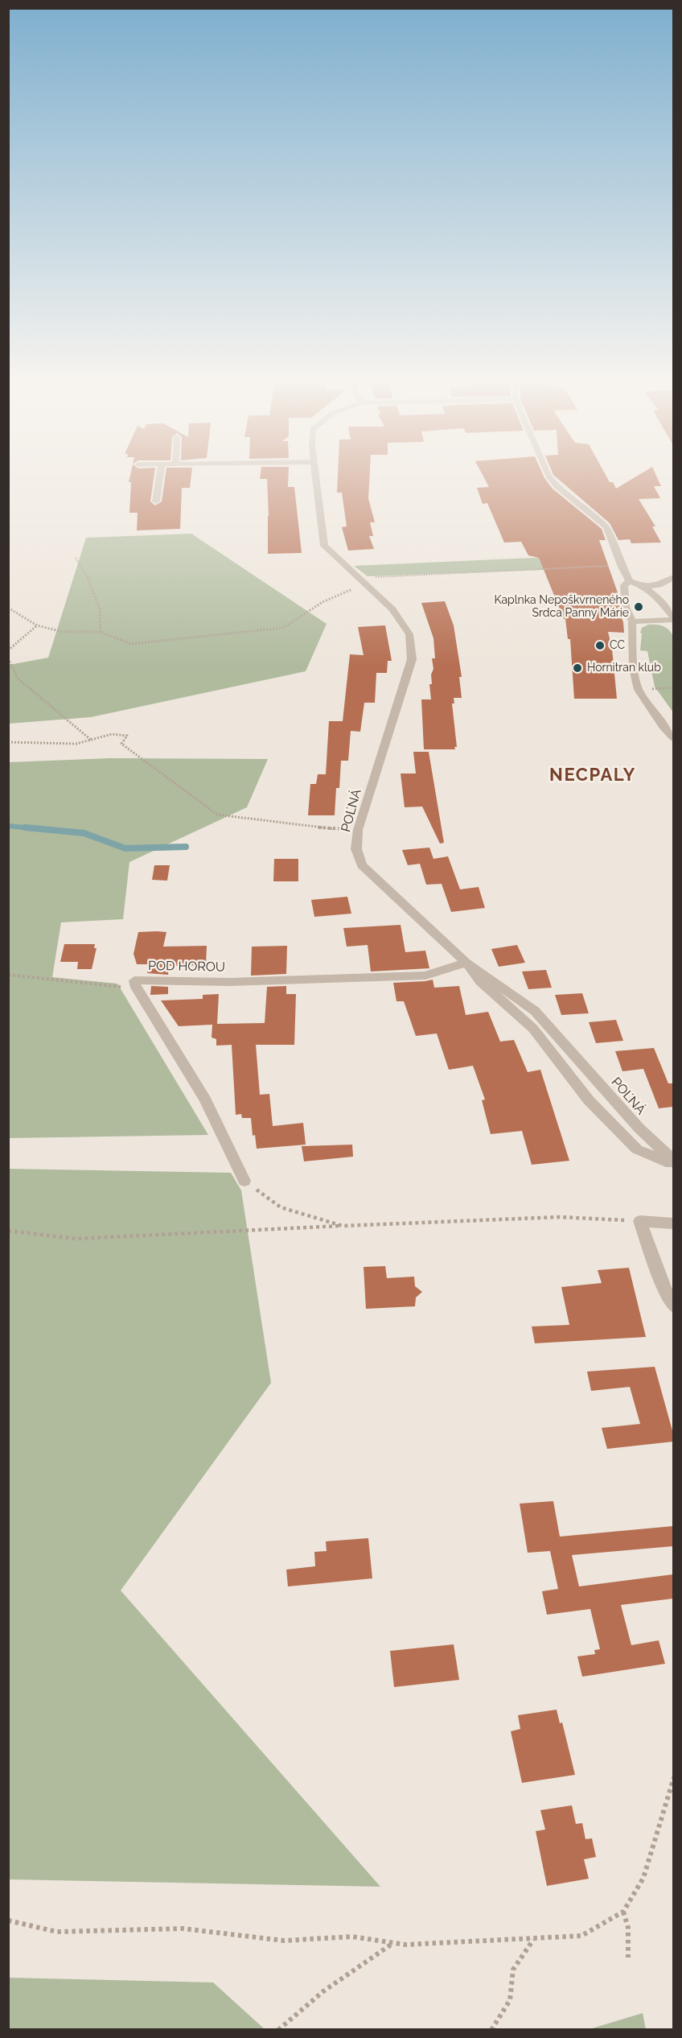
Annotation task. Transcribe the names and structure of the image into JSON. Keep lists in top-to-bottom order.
{
  "streets": {
    "street": ["POĽNÁ", "POD HOROU"]
  },
  "crossings": [
    ["POĽNÁ", "POD HOROU"]
  ],
  "districts": ["NECPALY"],
  "places": ["Kaplnka Nepoškvrneného Srdca Panny Márie", "CC", "Hornitran klub"]
}
